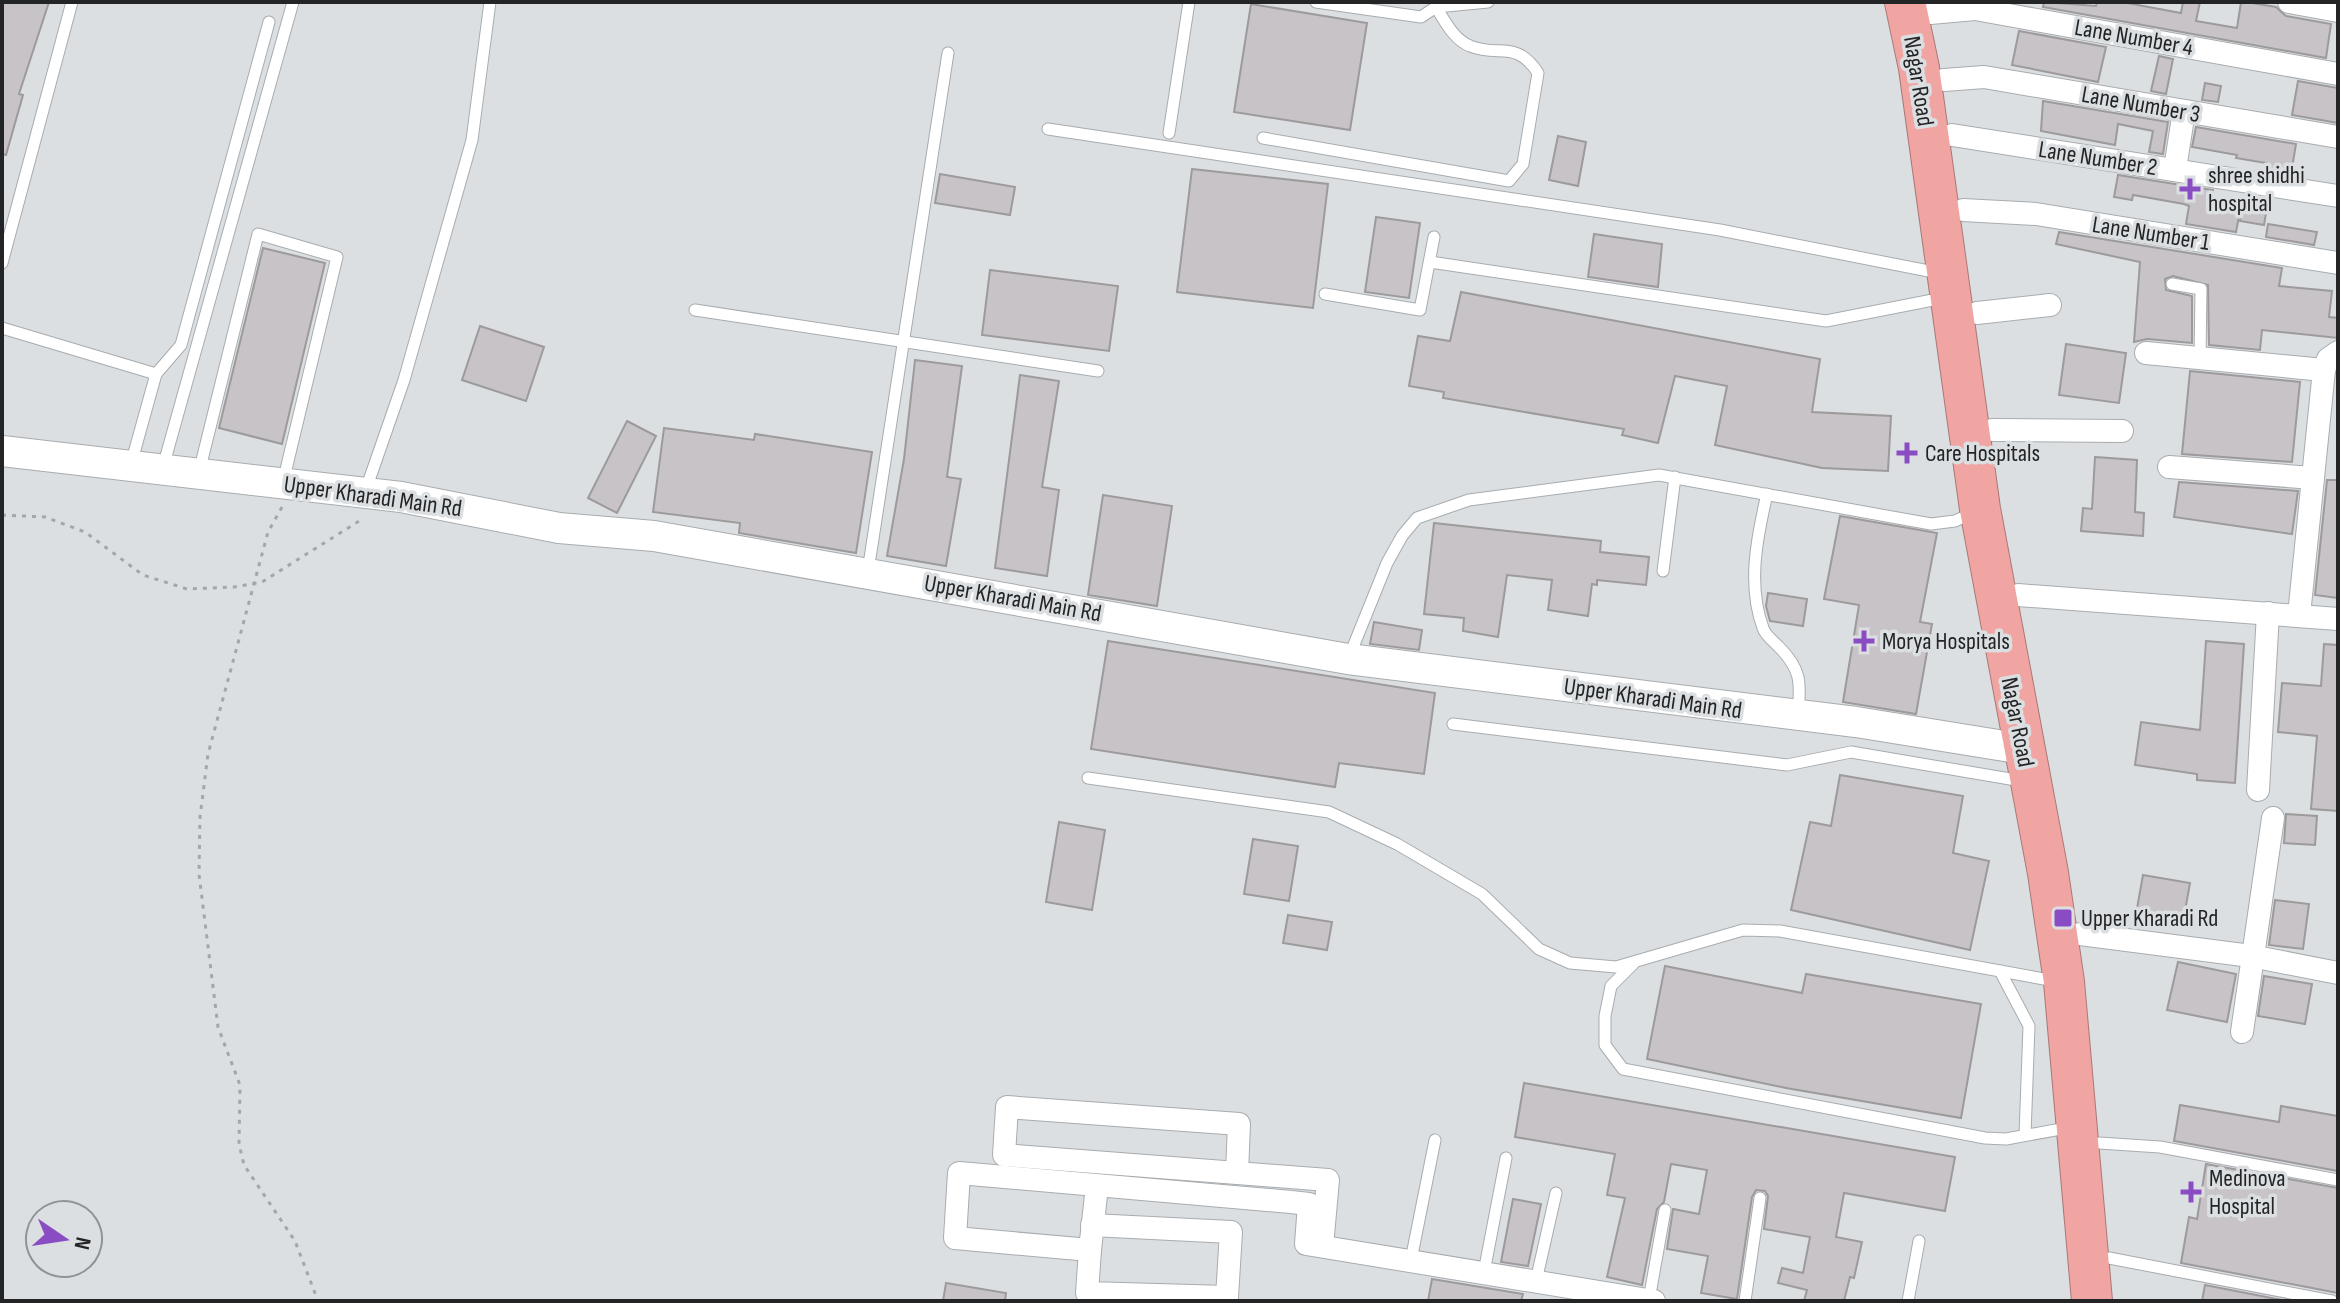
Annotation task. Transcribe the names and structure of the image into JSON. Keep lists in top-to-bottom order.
{
  "streets": {
    "highway": ["Nagar Road"],
    "street": [
      "Lane Number 4",
      "Lane Number 3",
      "Lane Number 2",
      "Lane Number 1",
      "Upper Kharadi Main Rd"
    ]
  },
  "crossings": [
    ["Lane Number 4", "Nagar Road"],
    ["Nagar Road", "Lane Number 3"],
    ["Nagar Road", "Lane Number 2"],
    ["Nagar Road", "Lane Number 1"],
    ["Nagar Road", "Upper Kharadi Main Rd"]
  ],
  "places": {
    "health": [
      "shree shidhi hospital",
      "Care Hospitals",
      "Morya Hospitals",
      "Medinova Hospital"
    ],
    "transit": ["Upper Kharadi Rd"]
  },
  "north": "right"
}
